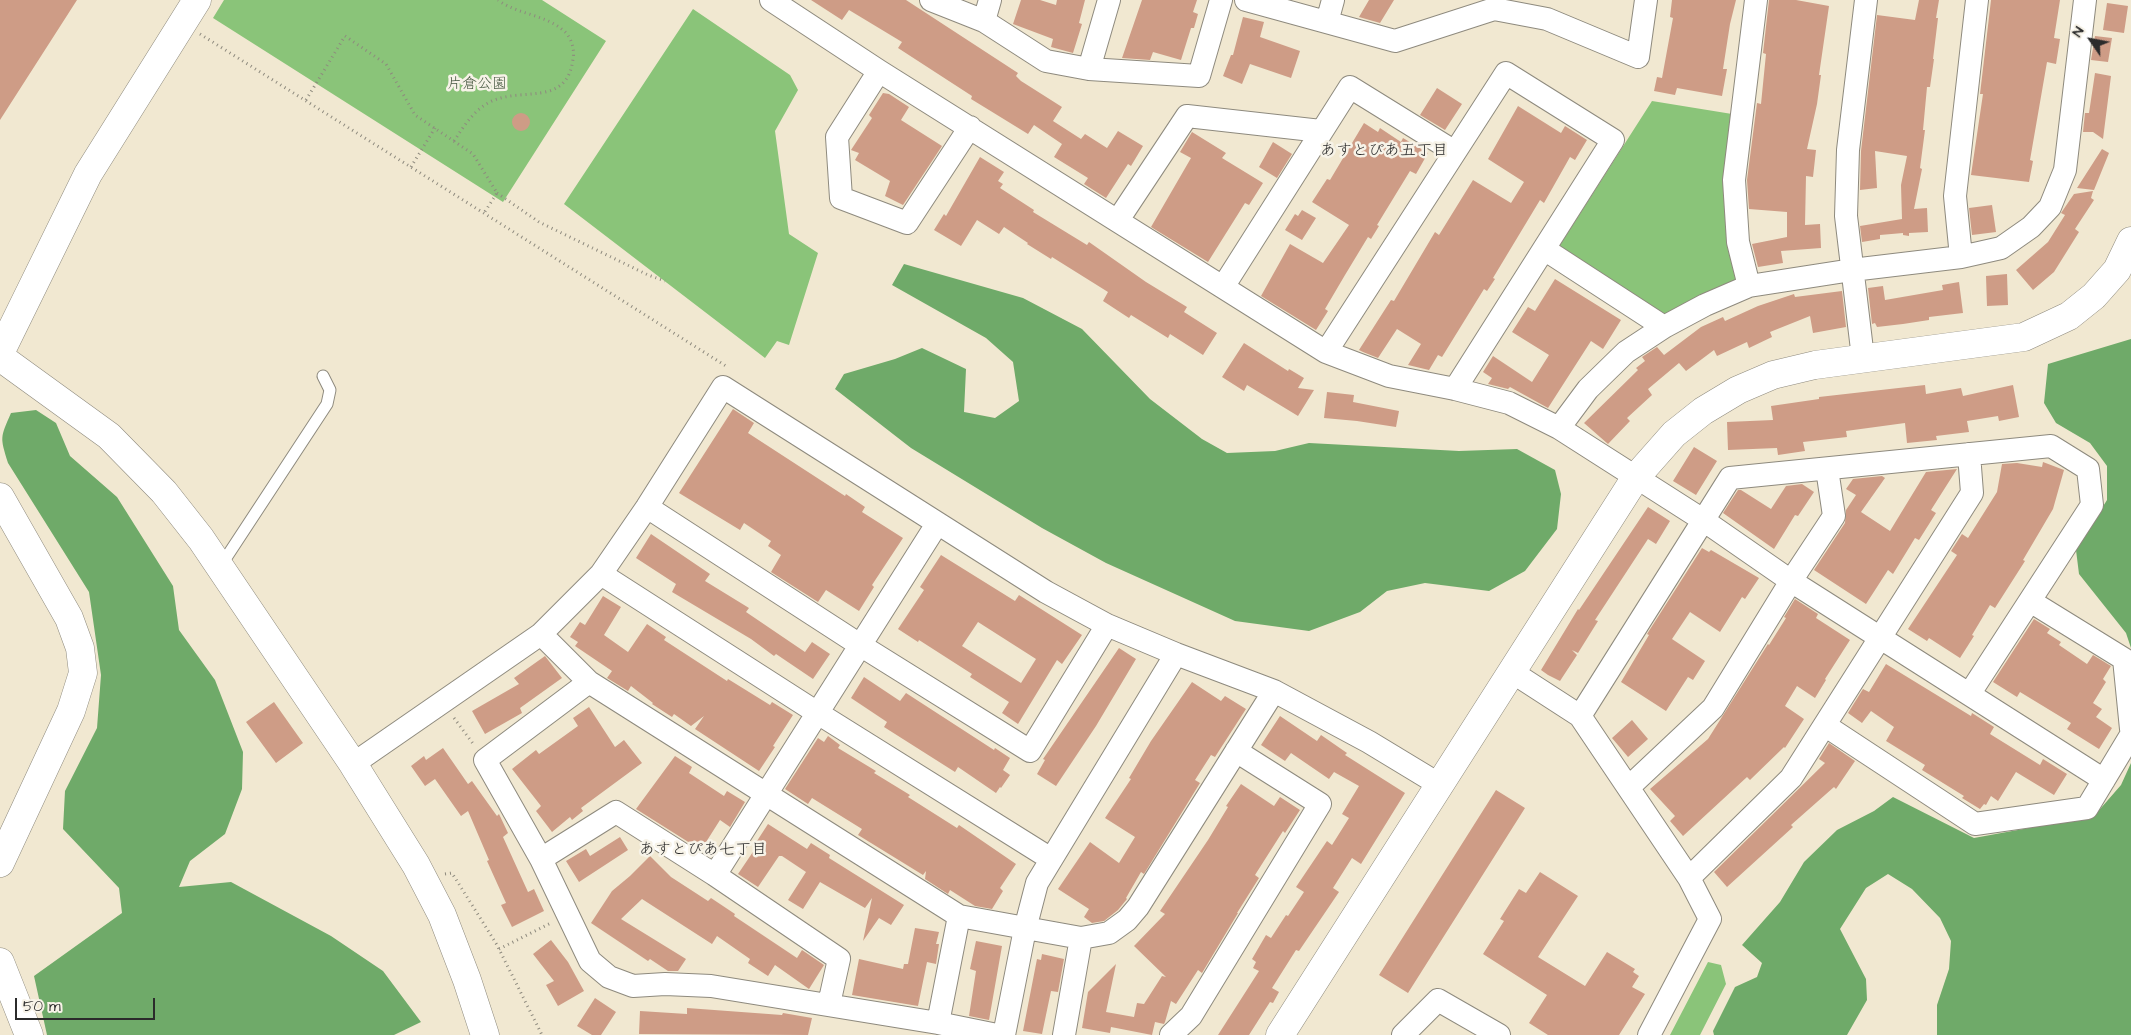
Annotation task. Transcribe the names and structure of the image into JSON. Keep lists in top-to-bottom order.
{
  "districts": ["あすとぴあ五丁目", "あすとぴあ七丁目"],
  "parks": ["片倉公園"],
  "scale_bar": "50 m",
  "north": "top left"
}
